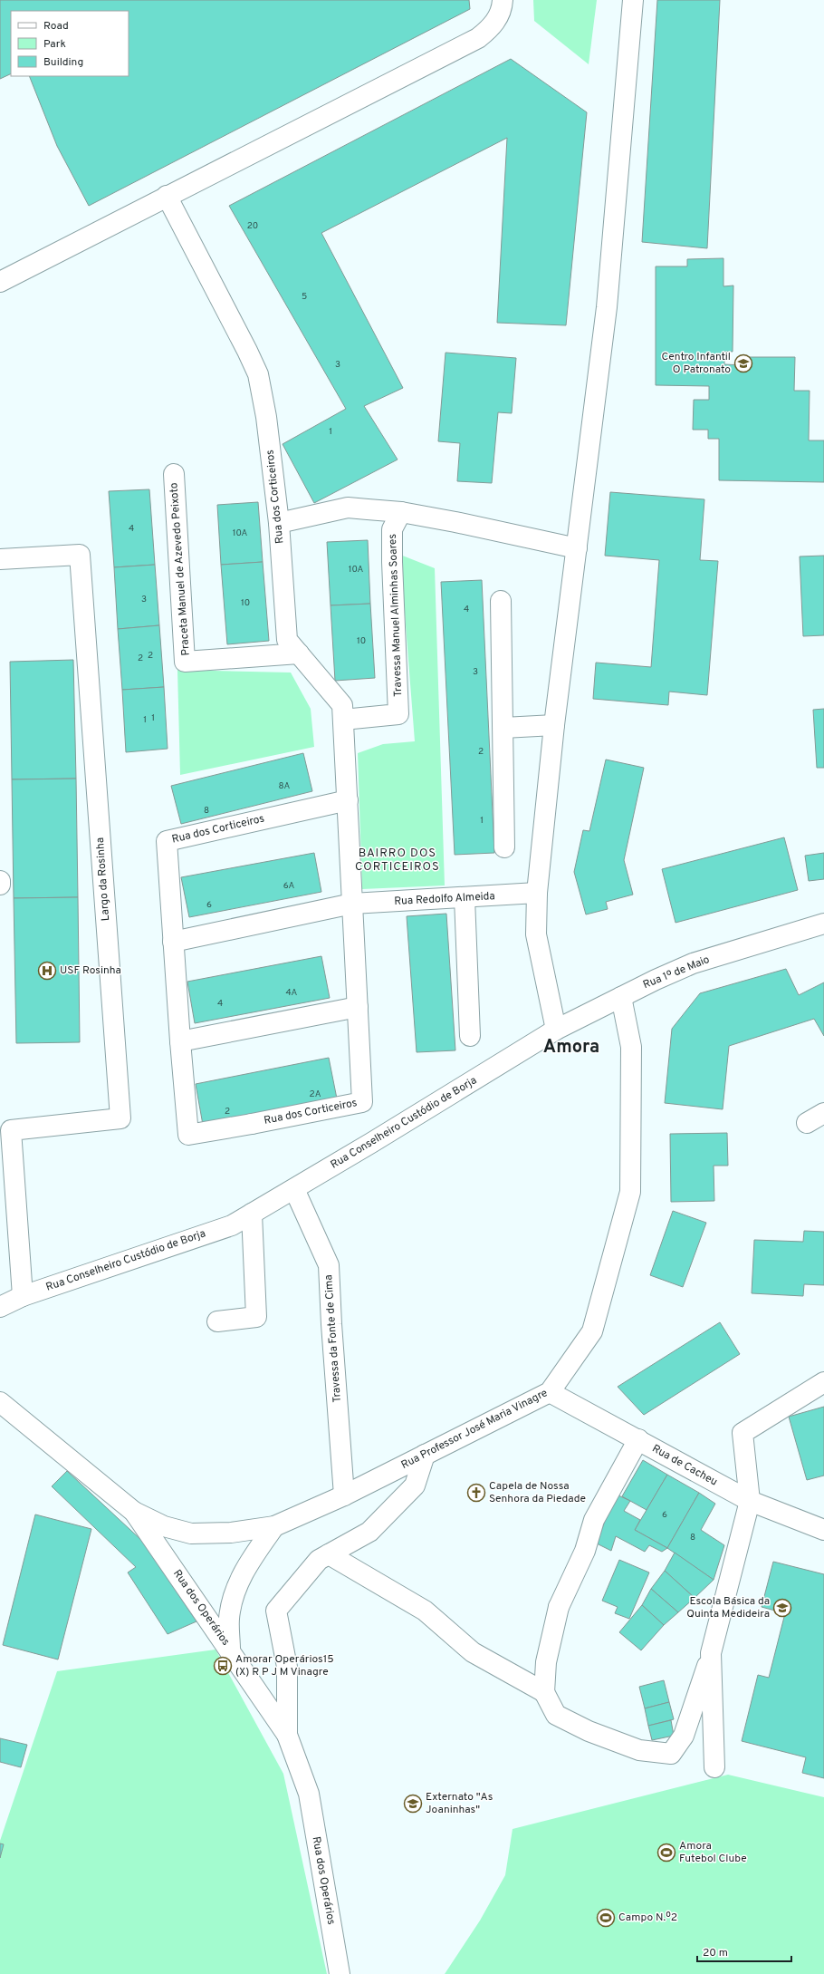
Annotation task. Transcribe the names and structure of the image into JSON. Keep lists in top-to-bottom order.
{
  "streets": {
    "street": [
      "Rua dos Corticeiros",
      "Praceta Manuel de Azevedo Peixoto",
      "Travessa Manuel Alminhas Soares",
      "Largo da Rosinha",
      "Rua Redolfo Almeida",
      "Rua 1º de Maio",
      "Rua Conselheiro Custódio de Borja",
      "Travessa da Fonte de Cima",
      "Rua Professor José Maria Vinagre",
      "Rua de Cacheu",
      "Rua dos Operários"
    ]
  },
  "crossings": [
    ["Rua dos Corticeiros", "Praceta Manuel de Azevedo Peixoto"],
    ["Rua dos Corticeiros", "Travessa Manuel Alminhas Soares"],
    ["Rua dos Corticeiros", "Rua Redolfo Almeida"],
    ["Largo da Rosinha", "Rua Conselheiro Custódio de Borja"],
    ["Rua 1º de Maio", "Rua Conselheiro Custódio de Borja"],
    ["Rua 1º de Maio", "Rua Professor José Maria Vinagre"],
    ["Rua Conselheiro Custódio de Borja", "Travessa da Fonte de Cima"],
    ["Travessa da Fonte de Cima", "Rua Professor José Maria Vinagre"],
    ["Rua Professor José Maria Vinagre", "Rua de Cacheu"],
    ["Rua Professor José Maria Vinagre", "Rua dos Operários"]
  ],
  "districts": ["BAIRRO DOS CORTICEIROS", "Amora"],
  "places": {
    "school or university": ["Centro Infantil O Patronato", "Escola Básica da Quinta Medideira", "Externato \"As Joaninhas\""],
    "hospital": ["USF Rosinha"],
    "church": ["Capela de Nossa Senhora da Piedade"],
    "bus stop": ["Amorar Operários15 (X) R P J M Vinagre"],
    "sports": ["Amora Futebol Clube", "Campo N.º2"]
  },
  "house_numbers": [
    "20",
    "5",
    "3",
    "1",
    "4",
    "10A",
    "10A",
    "3",
    "10",
    "4",
    "10",
    "2",
    "2",
    "3",
    "1",
    "1",
    "2",
    "8A",
    "8",
    "1",
    "6A",
    "6",
    "4A",
    "4",
    "2A",
    "2",
    "6",
    "8"
  ],
  "legend": ["Road", "Park", "Building"],
  "scale_bar": "20 m"
}
